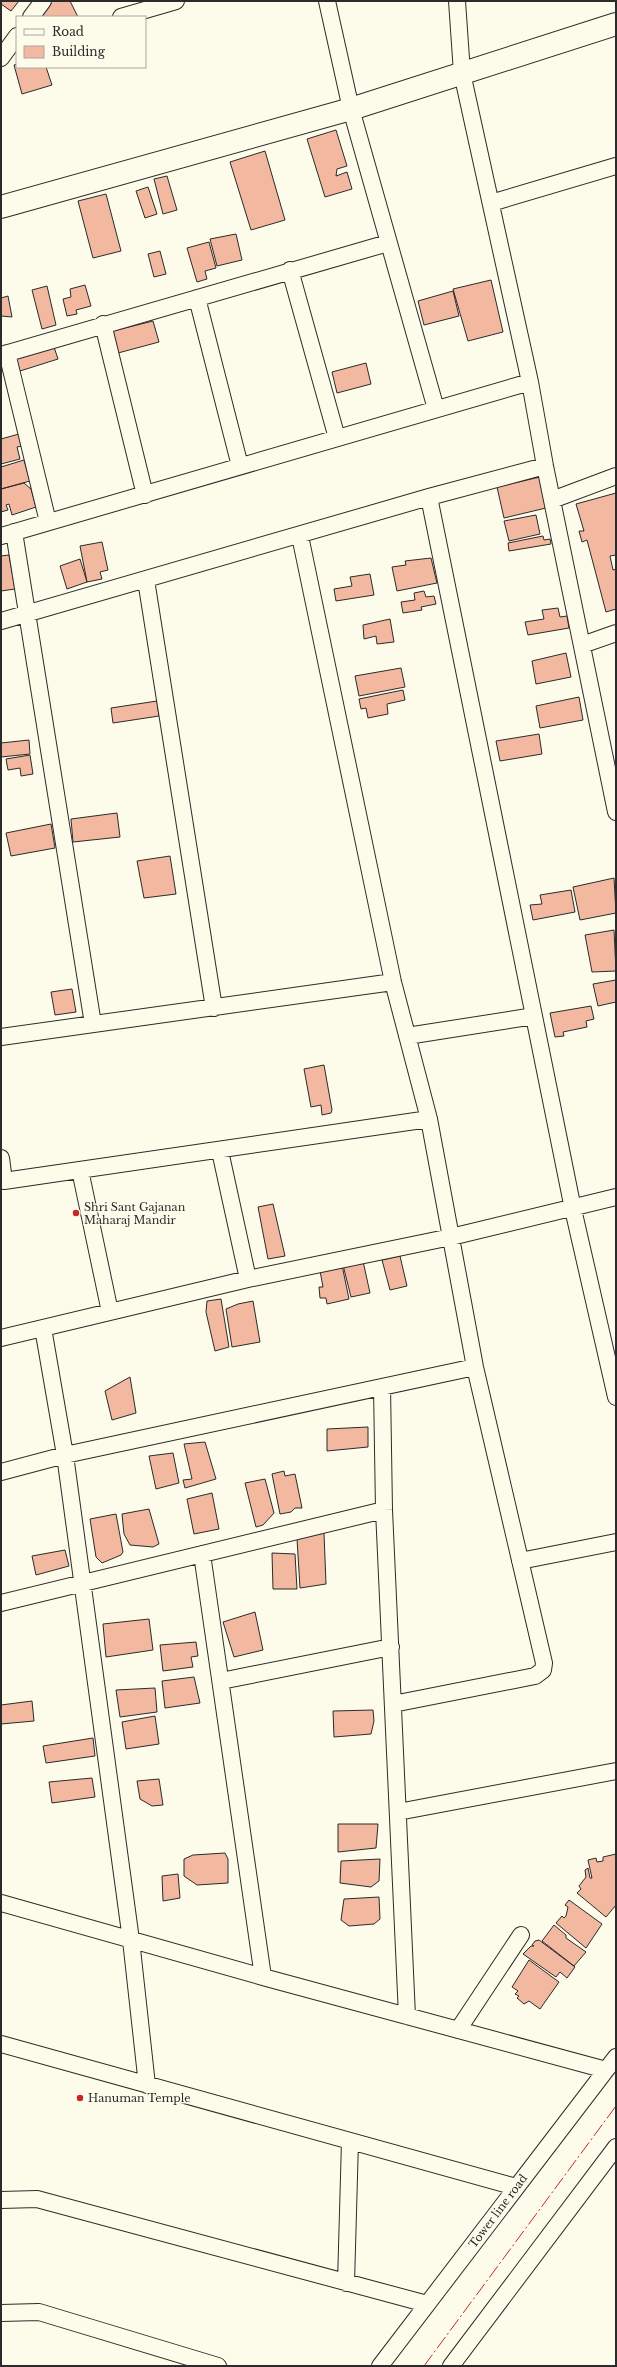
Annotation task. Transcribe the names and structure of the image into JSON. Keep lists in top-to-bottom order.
{
  "streets": {
    "street": ["Tower line road"]
  },
  "places": ["Shri Sant Gajanan Maharaj Mandir", "Hanuman Temple"],
  "legend": ["Road", "Building"]
}
